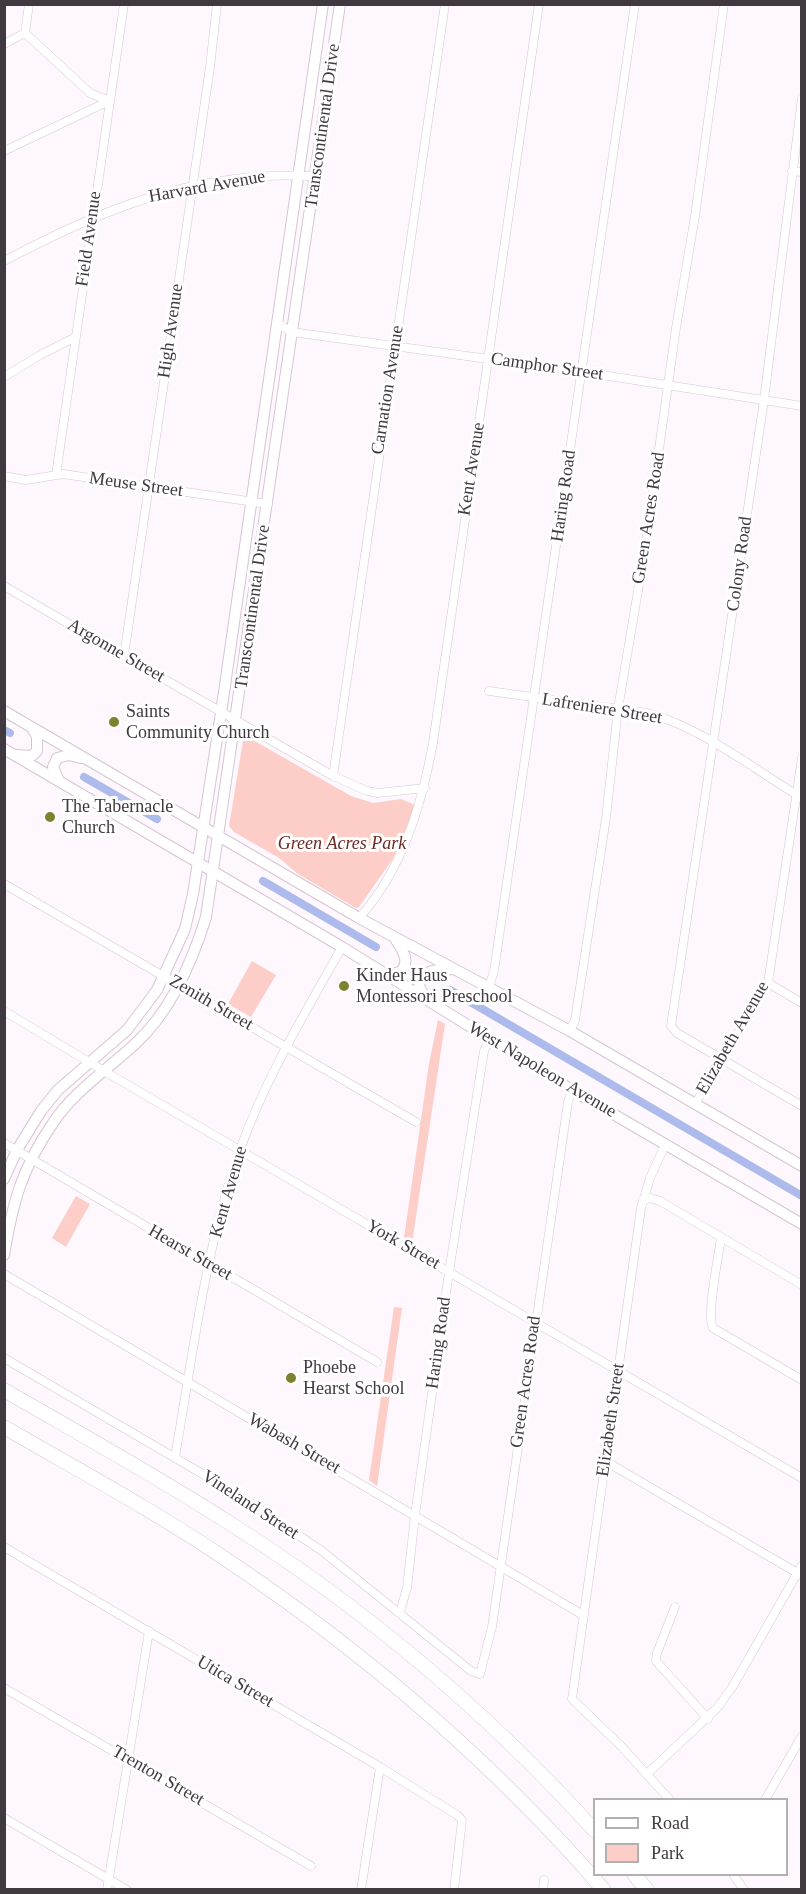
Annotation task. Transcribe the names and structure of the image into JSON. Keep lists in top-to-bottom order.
{
  "streets": {
    "street": [
      "Transcontinental Drive",
      "Harvard Avenue",
      "Field Avenue",
      "High Avenue",
      "Camphor Street",
      "Carnation Avenue",
      "Kent Avenue",
      "Meuse Street",
      "Haring Road",
      "Green Acres Road",
      "Colony Road",
      "Argonne Street",
      "Lafreniere Street",
      "Zenith Street",
      "Elizabeth Avenue",
      "West Napoleon Avenue",
      "York Street",
      "Hearst Street",
      "Elizabeth Street",
      "Wabash Street",
      "Vineland Street",
      "Utica Street",
      "Trenton Street"
    ]
  },
  "crossings": [
    ["Transcontinental Drive", "Harvard Avenue"],
    ["Transcontinental Drive", "Camphor Street"],
    ["Transcontinental Drive", "Meuse Street"],
    ["Transcontinental Drive", "Argonne Street"],
    ["Transcontinental Drive", "Zenith Street"],
    ["Transcontinental Drive", "West Napoleon Avenue"],
    ["Transcontinental Drive", "York Street"],
    ["Transcontinental Drive", "Hearst Street"],
    ["Harvard Avenue", "Field Avenue"],
    ["Harvard Avenue", "High Avenue"],
    ["Field Avenue", "Meuse Street"],
    ["High Avenue", "Meuse Street"],
    ["High Avenue", "Argonne Street"],
    ["Camphor Street", "Carnation Avenue"],
    ["Camphor Street", "Kent Avenue"],
    ["Camphor Street", "Haring Road"],
    ["Camphor Street", "Green Acres Road"],
    ["Camphor Street", "Colony Road"],
    ["Carnation Avenue", "Argonne Street"],
    ["Kent Avenue", "Argonne Street"],
    ["Kent Avenue", "Zenith Street"],
    ["Kent Avenue", "West Napoleon Avenue"],
    ["Kent Avenue", "York Street"],
    ["Kent Avenue", "Hearst Street"],
    ["Kent Avenue", "Wabash Street"],
    ["Kent Avenue", "Vineland Street"],
    ["Haring Road", "Lafreniere Street"],
    ["Haring Road", "West Napoleon Avenue"],
    ["Haring Road", "York Street"],
    ["Haring Road", "Wabash Street"],
    ["Haring Road", "Vineland Street"],
    ["Green Acres Road", "Lafreniere Street"],
    ["Green Acres Road", "West Napoleon Avenue"],
    ["Green Acres Road", "York Street"],
    ["Green Acres Road", "Wabash Street"],
    ["Green Acres Road", "Vineland Street"],
    ["Colony Road", "Lafreniere Street"],
    ["Colony Road", "Elizabeth Avenue"],
    ["Lafreniere Street", "Elizabeth Avenue"],
    ["West Napoleon Avenue", "Elizabeth Street"],
    ["York Street", "Elizabeth Street"],
    ["Elizabeth Street", "Wabash Street"]
  ],
  "parks": ["Green Acres Park"],
  "places": [
    "Saints Community Church",
    "The Tabernacle Church",
    "Kinder Haus Montessori Preschool",
    "Phoebe Hearst School"
  ],
  "legend": ["Road", "Park"]
}
